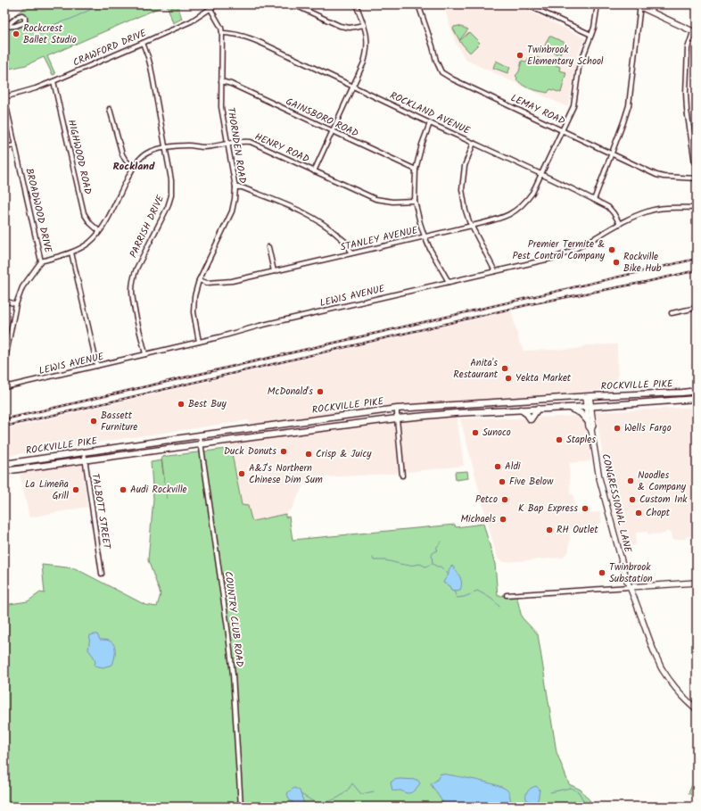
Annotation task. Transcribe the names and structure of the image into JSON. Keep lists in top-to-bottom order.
{
  "streets": {
    "main road": ["ROCKVILLE PIKE"],
    "street": [
      "CRAWFORD DRIVE",
      "LEMAY ROAD",
      "ROCKLAND AVENUE",
      "GAINSBORO ROAD",
      "THORNDEN ROAD",
      "HENRY ROAD",
      "HIGHWOOD ROAD",
      "BROADWOOD DRIVE",
      "PARRISH DRIVE",
      "STANLEY AVENUE",
      "LEWIS AVENUE",
      "CONGRESSIONAL LANE",
      "TALBOTT STREET",
      "COUNTRY CLUB ROAD"
    ]
  },
  "crossings": [
    ["CRAWFORD DRIVE", "THORNDEN ROAD"],
    ["CRAWFORD DRIVE", "HIGHWOOD ROAD"],
    ["CRAWFORD DRIVE", "BROADWOOD DRIVE"],
    ["CRAWFORD DRIVE", "PARRISH DRIVE"],
    ["LEMAY ROAD", "STANLEY AVENUE"],
    ["ROCKLAND AVENUE", "THORNDEN ROAD"],
    ["ROCKLAND AVENUE", "STANLEY AVENUE"],
    ["ROCKLAND AVENUE", "LEWIS AVENUE"],
    ["GAINSBORO ROAD", "THORNDEN ROAD"],
    ["THORNDEN ROAD", "HENRY ROAD"],
    ["THORNDEN ROAD", "STANLEY AVENUE"],
    ["THORNDEN ROAD", "LEWIS AVENUE"],
    ["HENRY ROAD", "HIGHWOOD ROAD"],
    ["HENRY ROAD", "BROADWOOD DRIVE"],
    ["HENRY ROAD", "PARRISH DRIVE"],
    ["PARRISH DRIVE", "LEWIS AVENUE"],
    ["ROCKVILLE PIKE", "CONGRESSIONAL LANE"],
    ["ROCKVILLE PIKE", "TALBOTT STREET"],
    ["ROCKVILLE PIKE", "COUNTRY CLUB ROAD"]
  ],
  "districts": ["Rockland"],
  "places": [
    "Rockcrest Ballet Studio",
    "Twinbrook Elementary School",
    "Premier Termite & Pest Control Company",
    "Rockville Bike Hub",
    "Anita's Restaurant",
    "Yekta Market",
    "McDonald's",
    "Best Buy",
    "Bassett Furniture",
    "Wells Fargo",
    "Sunoco",
    "Staples",
    "Duck Donuts",
    "Crisp & Juicy",
    "Aldi",
    "A&J's Northern Chinese Dim Sum",
    "Noodles & Company",
    "Five Below",
    "La Limeña Grill",
    "Audi Rockville",
    "Petco",
    "Custom Ink",
    "K Bap Express",
    "Chopt",
    "Michaels",
    "RH Outlet",
    "Twinbrook Substation"
  ]
}
